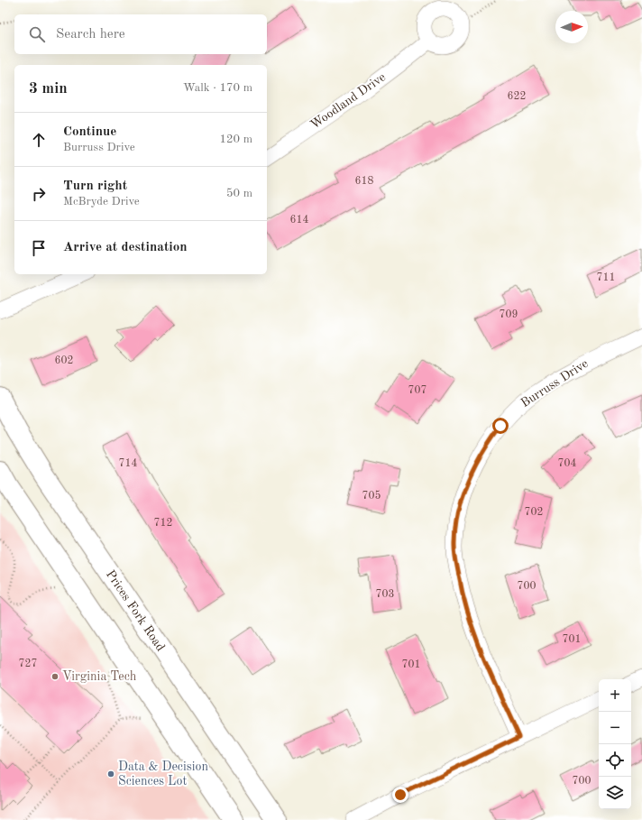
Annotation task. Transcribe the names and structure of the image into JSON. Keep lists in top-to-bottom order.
{
  "streets": {
    "main road": ["Prices Fork Road"],
    "street": ["Woodland Drive", "Burruss Drive"]
  },
  "places": ["Virginia Tech", "Data & Decision Sciences Lot"],
  "house_numbers": [
    "622",
    "618",
    "614",
    "711",
    "709",
    "602",
    "707",
    "714",
    "704",
    "705",
    "702",
    "712",
    "700",
    "703",
    "701",
    "727",
    "701",
    "700"
  ],
  "north": "right",
  "page": {
    "search": "Search here",
    "heading": ["3 min", "Walk · 170 m"],
    "list": [
      ["Continue", "Burruss Drive", "120 m"],
      ["Turn right", "McBryde Drive", "50 m"],
      "Arrive at destination"
    ],
    "map_buttons": ["+", "−"]
  }
}
